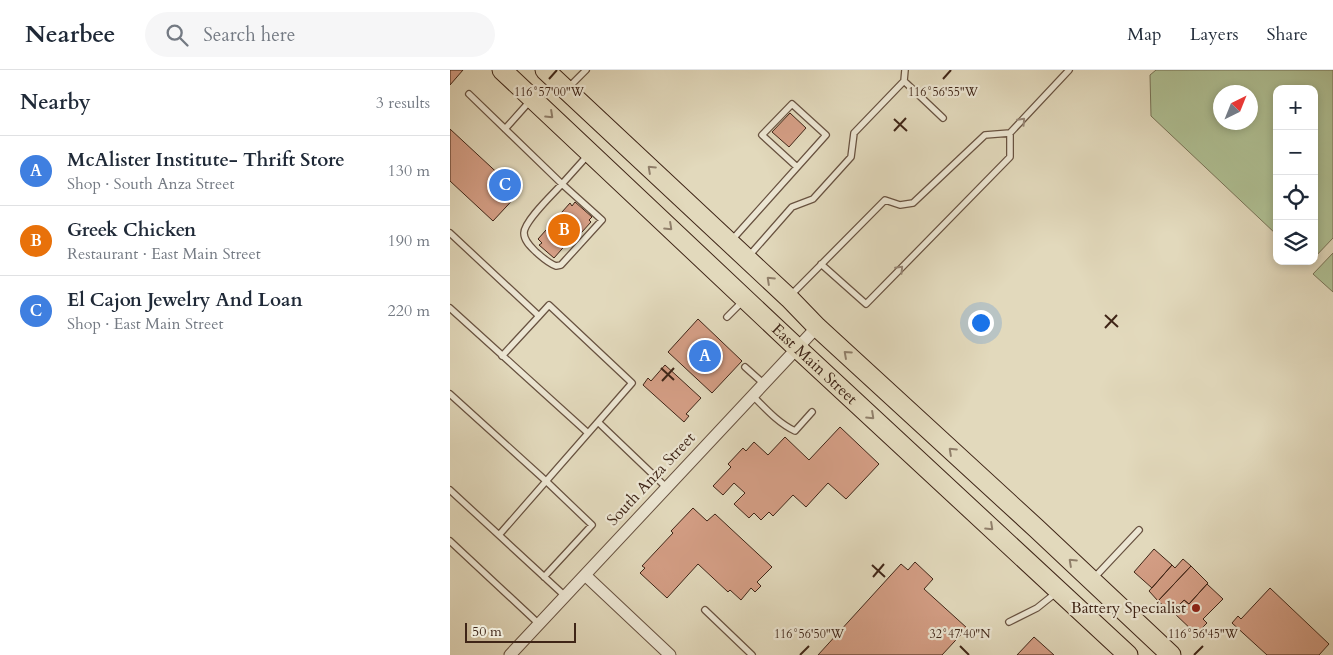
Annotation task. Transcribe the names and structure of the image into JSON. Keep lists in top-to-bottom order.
{
  "streets": {
    "main road": ["East Main Street"],
    "street": ["South Anza Street"]
  },
  "crossings": [
    ["East Main Street", "South Anza Street"]
  ],
  "places": ["Battery Specialist"],
  "scale_bar": "50 m",
  "north": "top right",
  "page": {
    "header": "Nearbee",
    "search": "Search here",
    "nav": ["Map", "Layers", "Share"],
    "heading": ["Nearby", "3 results"],
    "map_buttons": ["+", "−"],
    "list": [
      {
        "mark": "A",
        "name": "McAlister Institute- Thrift Store",
        "note": "Shop · South Anza Street",
        "value": "130 m"
      },
      {
        "mark": "B",
        "name": "Greek Chicken",
        "note": "Restaurant · East Main Street",
        "value": "190 m"
      },
      {
        "mark": "C",
        "name": "El Cajon Jewelry And Loan",
        "note": "Shop · East Main Street",
        "value": "220 m"
      }
    ],
    "pins": ["C", "B", "A"],
    "scale": "50 m"
  },
  "coordinates": [
    "116°56'55\"W",
    "116°57'00\"W",
    "116°56'50\"W",
    "116°56'45\"W",
    "32°47'40\"N"
  ]
}
